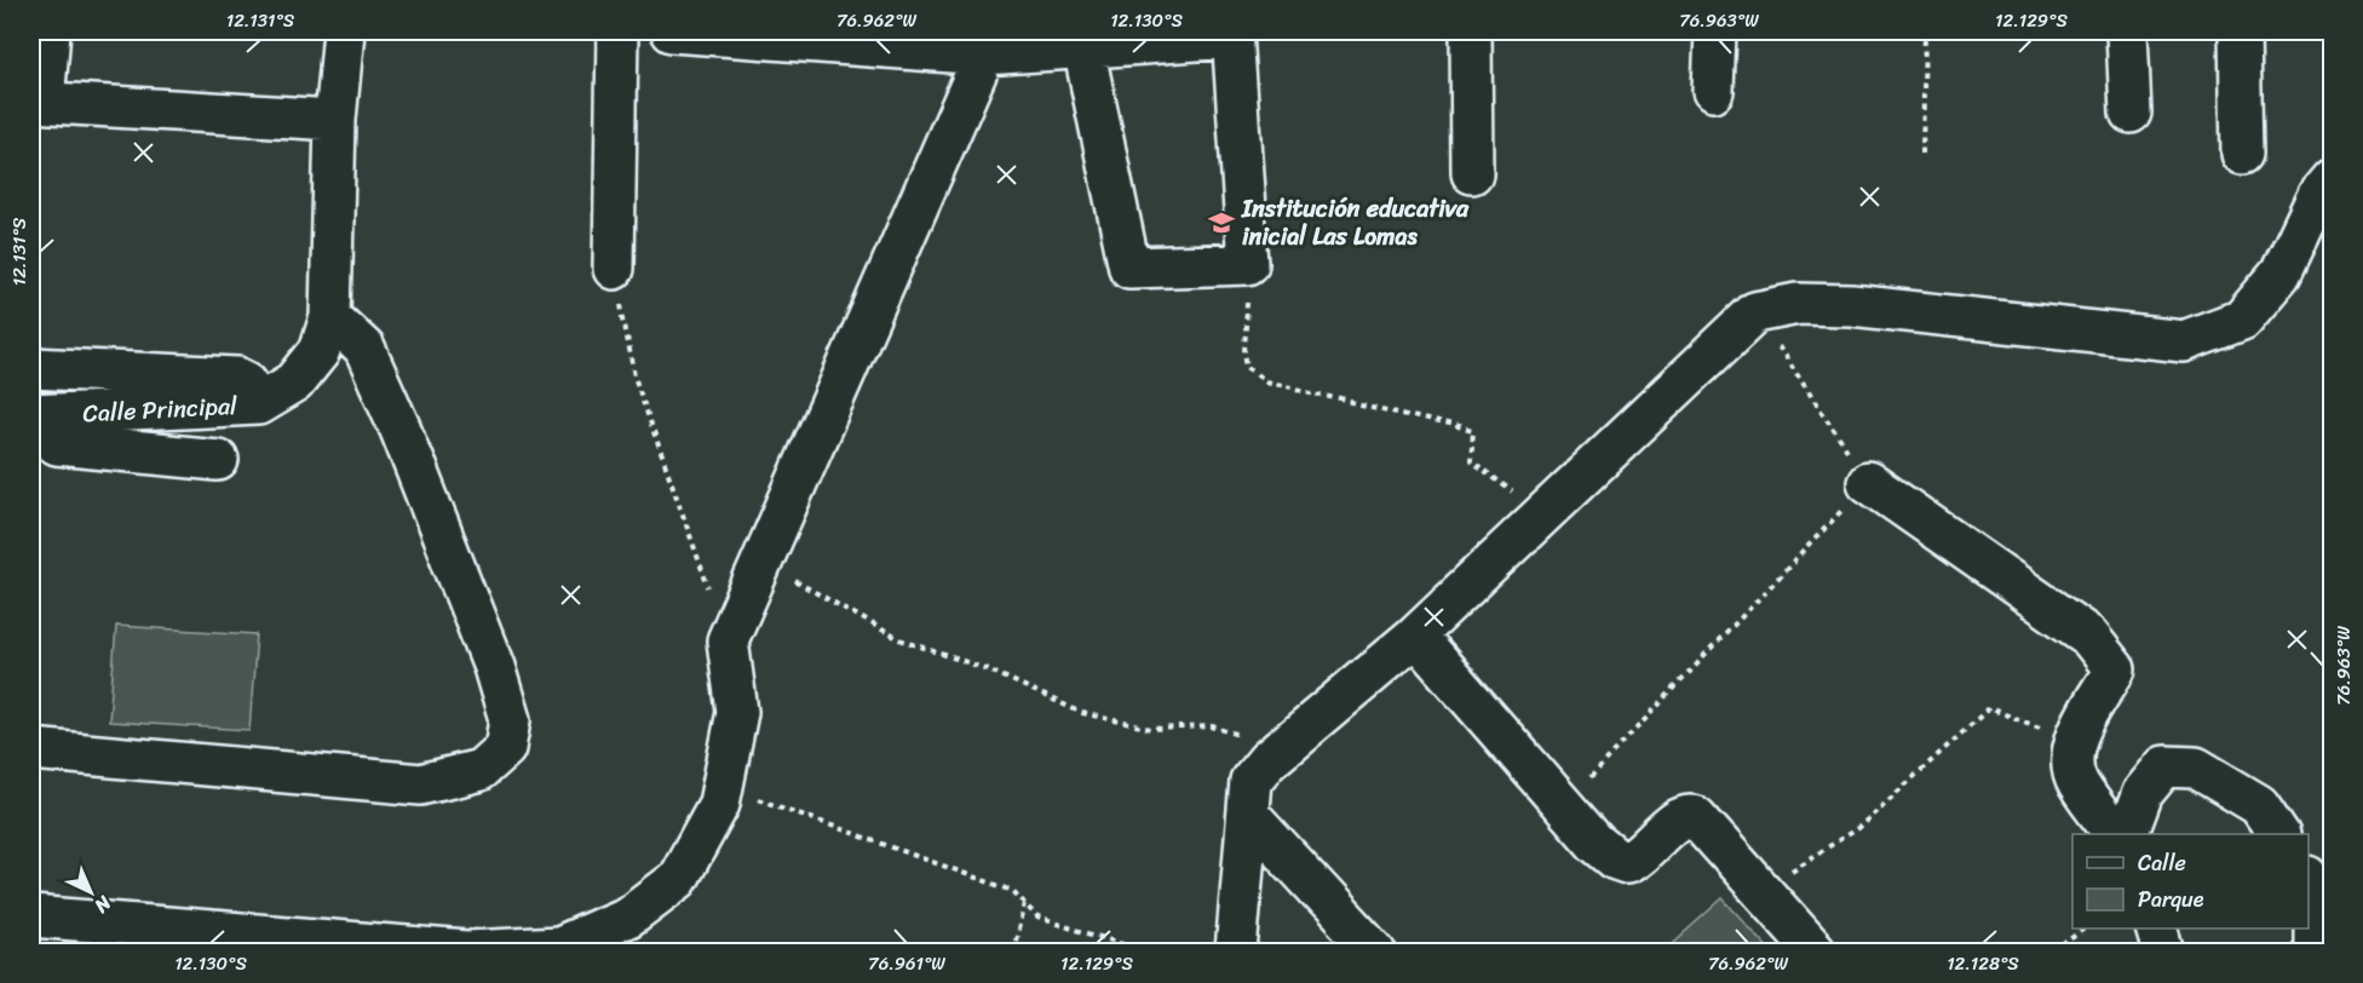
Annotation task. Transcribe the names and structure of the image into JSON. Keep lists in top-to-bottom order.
{
  "streets": {
    "street": ["Calle Principal"]
  },
  "places": {
    "school or university": ["Institución educativa inicial Las Lomas"]
  },
  "legend": ["Calle", "Parque"],
  "north": "bottom right",
  "coordinates": [
    "12.131°S",
    "76.962°W",
    "12.130°S",
    "76.963°W",
    "12.129°S",
    "76.961°W",
    "12.128°S"
  ]
}
